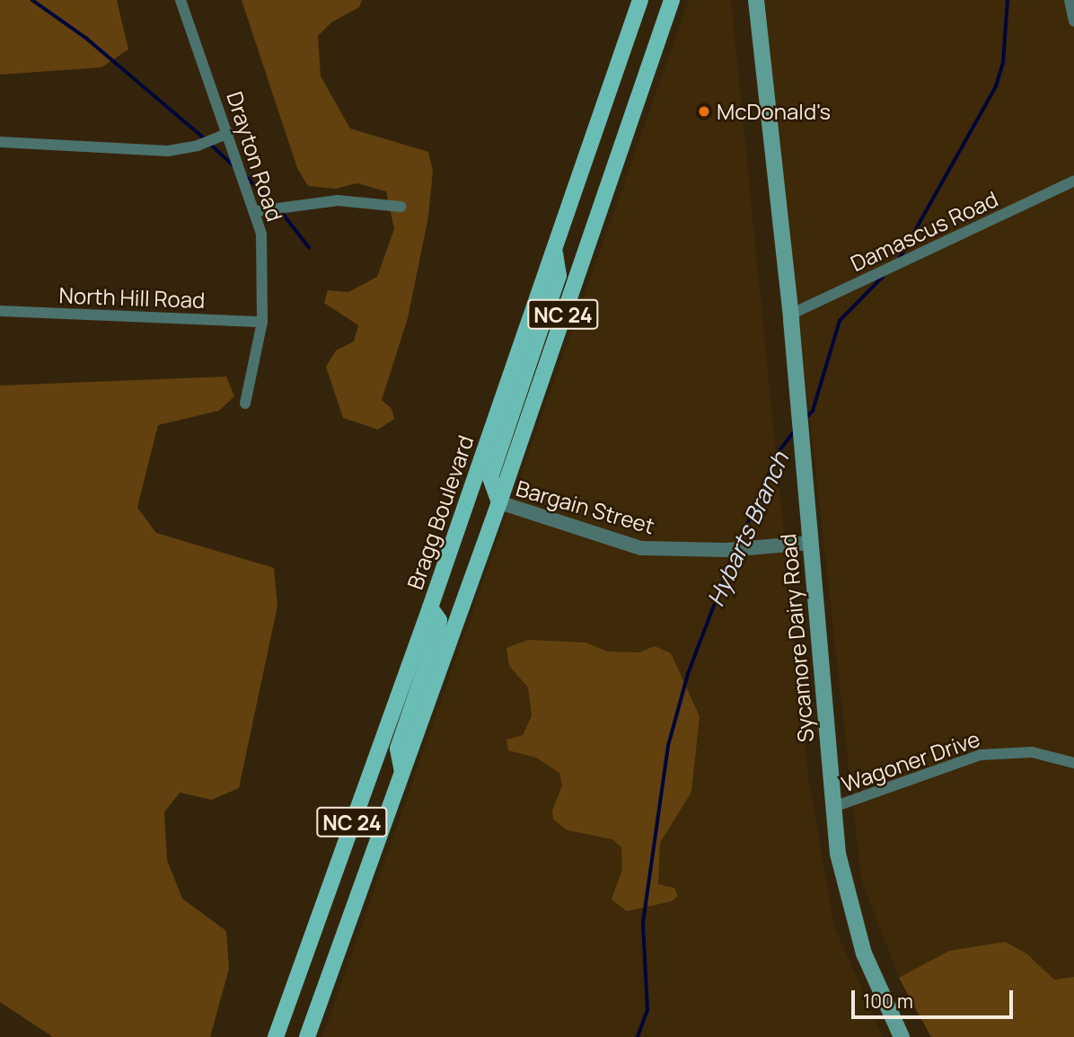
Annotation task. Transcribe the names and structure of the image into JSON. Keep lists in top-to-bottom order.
{
  "streets": {
    "main road": ["NC 24", "Bragg Boulevard", "Sycamore Dairy Road"],
    "street": [
      "Drayton Road",
      "Damascus Road",
      "North Hill Road",
      "Bargain Street",
      "Wagoner Drive"
    ]
  },
  "crossings": [
    ["Drayton Road", "North Hill Road"],
    ["Damascus Road", "Sycamore Dairy Road"],
    ["NC 24", "Bargain Street"],
    ["Bargain Street", "Sycamore Dairy Road"],
    ["Sycamore Dairy Road", "Wagoner Drive"]
  ],
  "water": ["Hybarts Branch"],
  "places": ["McDonald's"],
  "scale_bar": "100 m"
}
